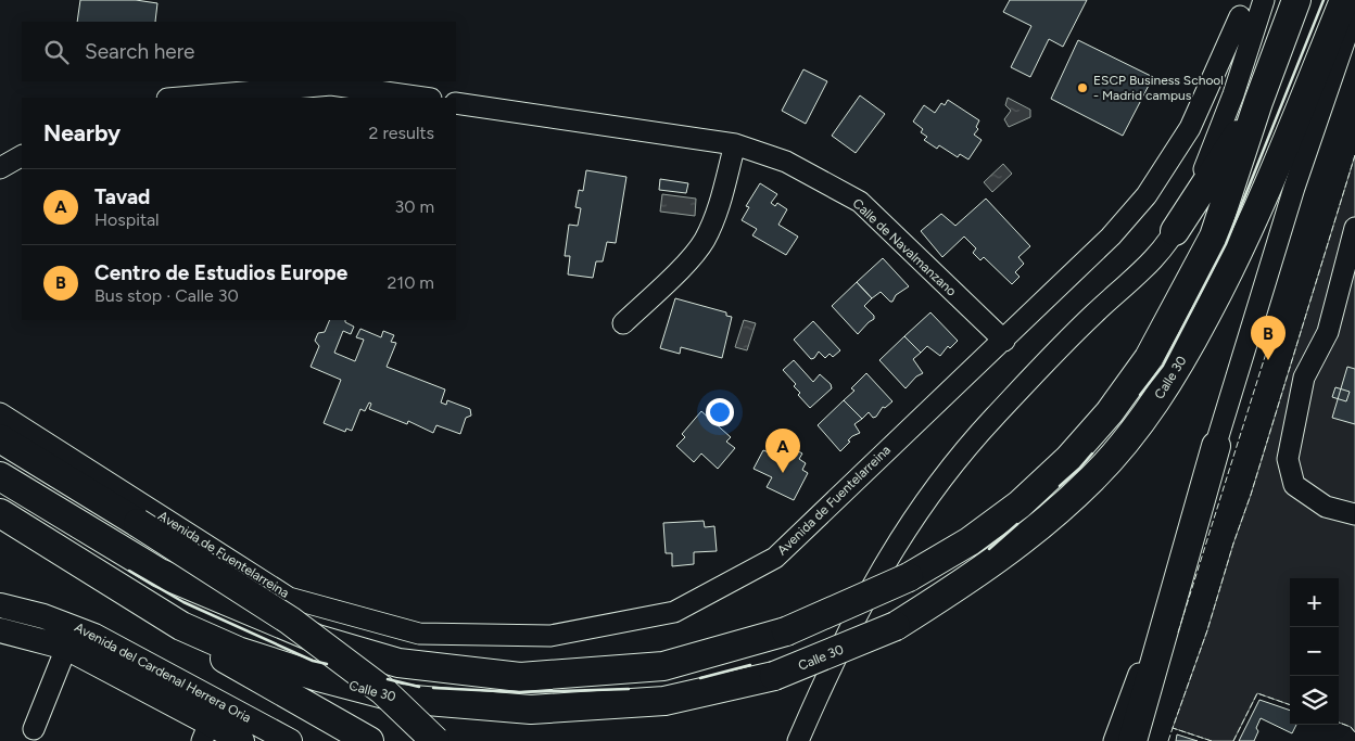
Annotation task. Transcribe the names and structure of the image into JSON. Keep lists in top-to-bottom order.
{
  "streets": {
    "highway": ["Calle 30"],
    "main road": ["Avenida del Cardenal Herrera Oria"],
    "street": ["Calle de Navalmanzano", "Avenida de Fuentelarreina"]
  },
  "crossings": [
    ["Calle de Navalmanzano", "Avenida de Fuentelarreina"]
  ],
  "places": ["ESCP Business School - Madrid campus"],
  "page": {
    "search": "Search here",
    "heading": ["Nearby", "2 results"],
    "list": [
      {
        "mark": "A",
        "name": "Tavad",
        "note": "Hospital",
        "value": "30 m"
      },
      {
        "mark": "B",
        "name": "Centro de Estudios Europe",
        "note": "Bus stop · Calle 30",
        "value": "210 m"
      }
    ],
    "pins": ["B", "A"],
    "map_buttons": ["+", "−"]
  }
}
